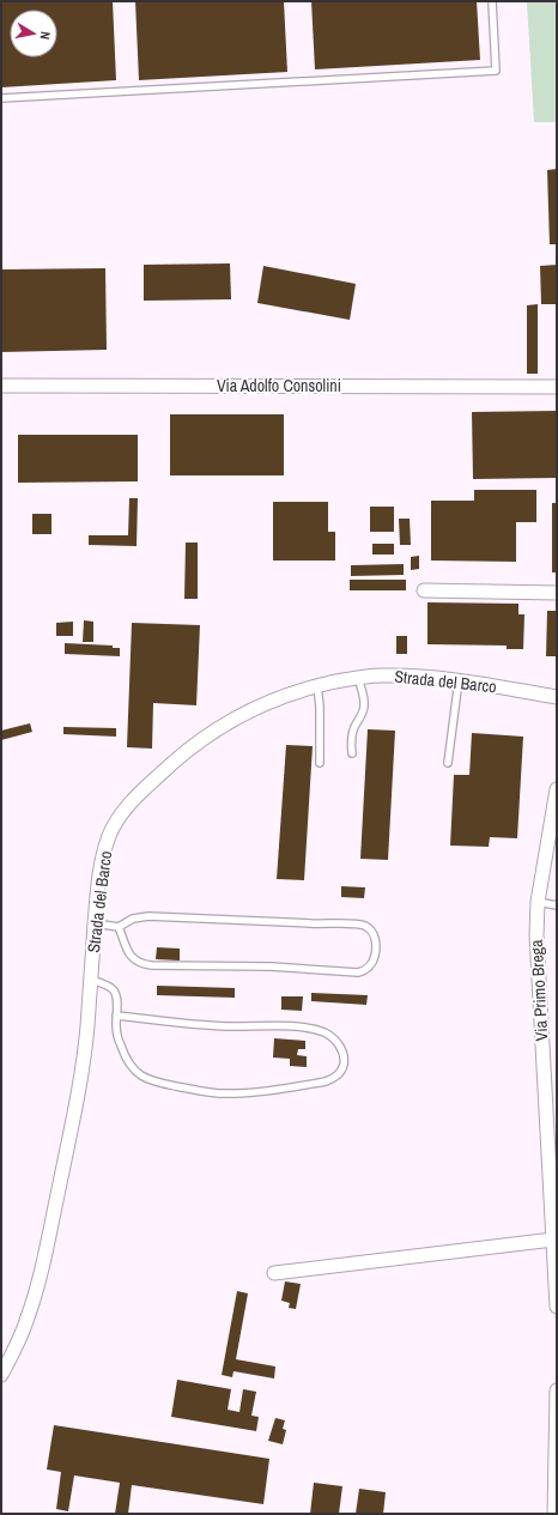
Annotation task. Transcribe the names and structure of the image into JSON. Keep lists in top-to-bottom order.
{
  "streets": {
    "street": ["Via Adolfo Consolini", "Strada del Barco", "Via Primo Brega"]
  },
  "north": "right"
}
